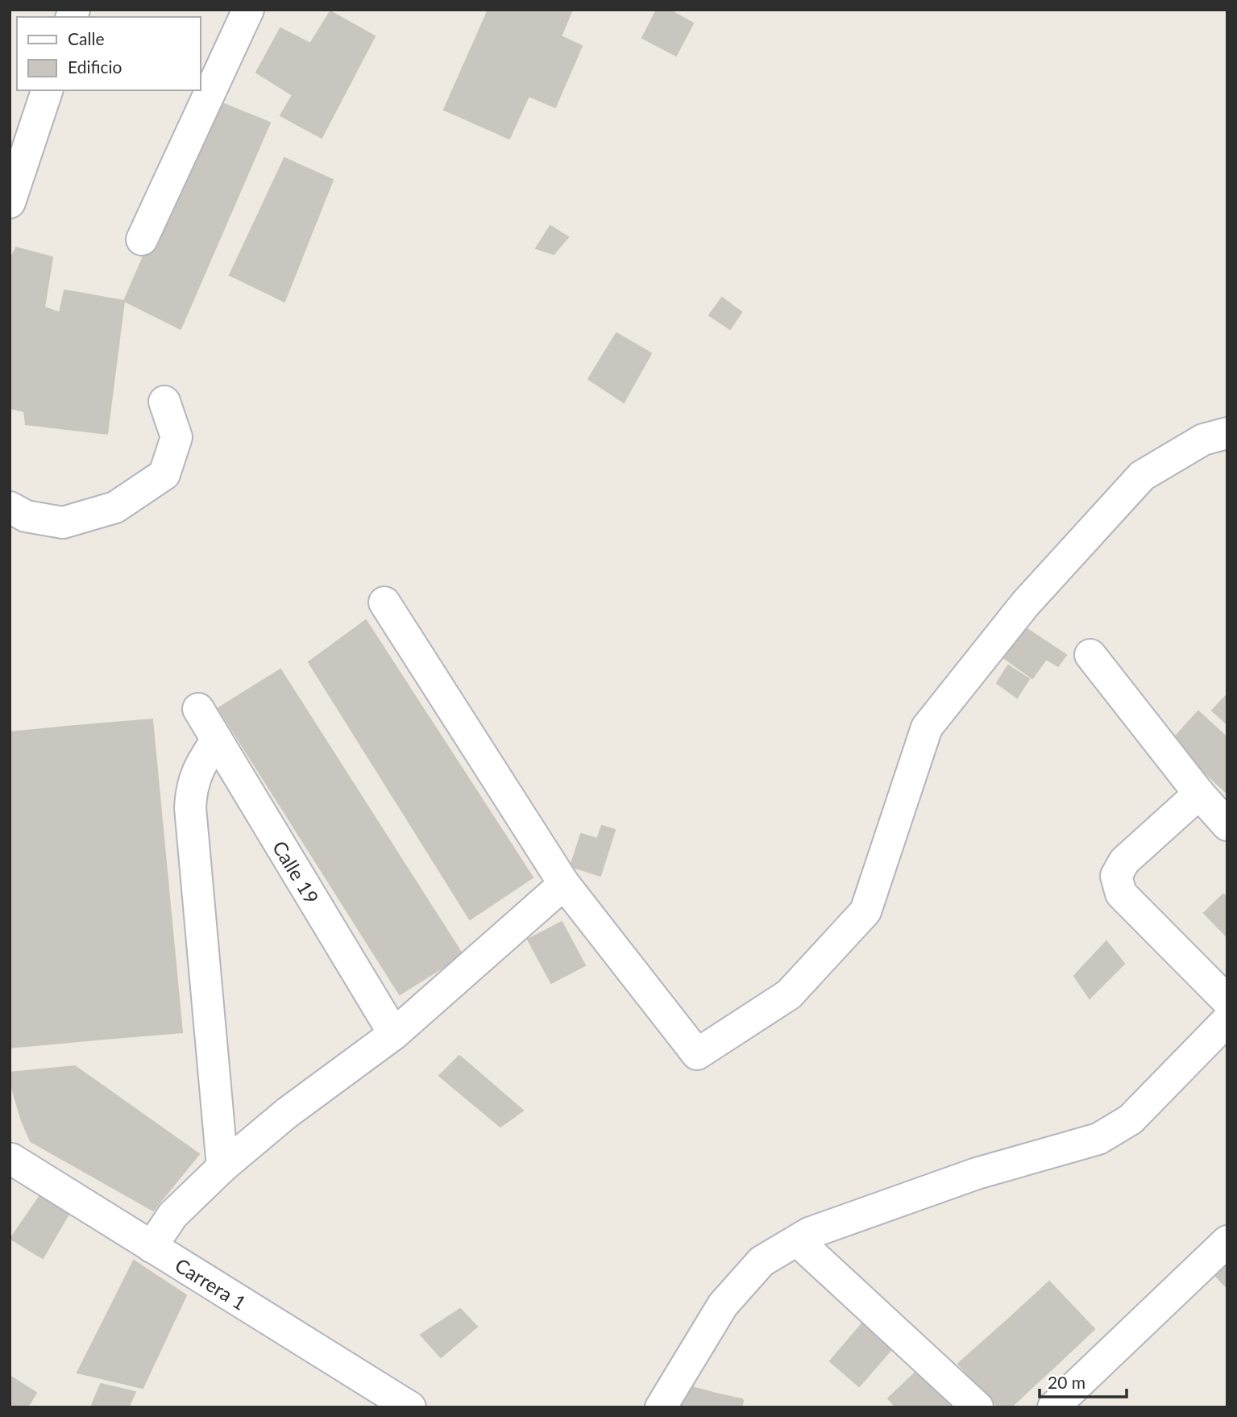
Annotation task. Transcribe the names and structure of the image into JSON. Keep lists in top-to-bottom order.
{
  "streets": {
    "street": ["Calle 19", "Carrera 1"]
  },
  "legend": ["Calle", "Edificio"],
  "scale_bar": "20 m"
}
